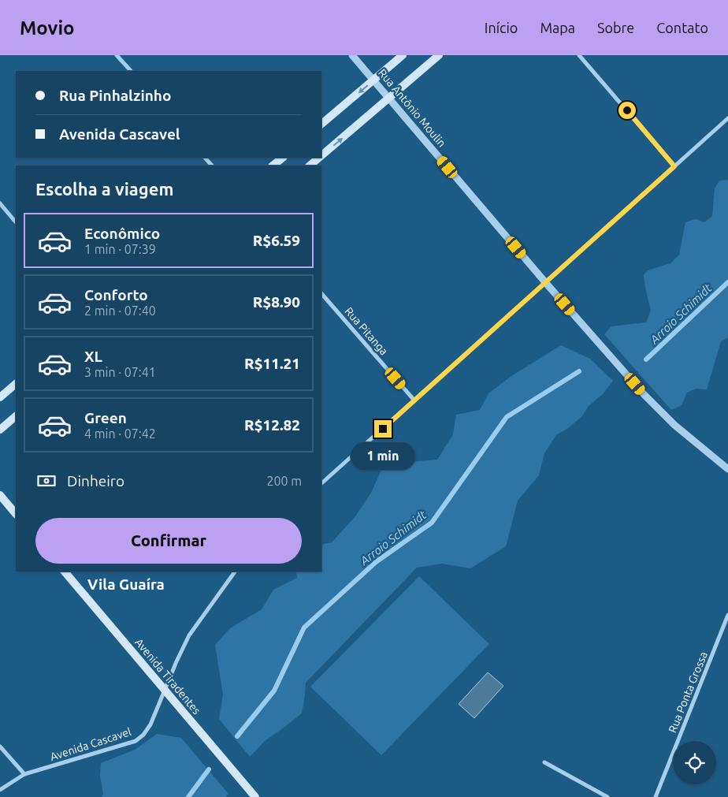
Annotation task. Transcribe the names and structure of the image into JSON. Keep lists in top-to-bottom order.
{
  "streets": {
    "main road": ["Avenida Tiradentes"],
    "street": [
      "Rua Antônio Moulin",
      "Rua Pitanga",
      "Rua Ponta Grossa",
      "Avenida Cascavel"
    ]
  },
  "crossings": [
    ["Avenida Tiradentes", "Avenida Cascavel"]
  ],
  "districts": ["Vila Guaíra"],
  "water": ["Arroio Schimidt"],
  "page": {
    "header": "Movio",
    "nav": [
      "Início",
      "Mapa",
      "Sobre",
      "Contato"
    ],
    "banner": ["Rua Pinhalzinho", "Avenida Cascavel"],
    "heading": "Escolha a viagem",
    "list": [
      {
        "name": "Econômico",
        "note": "1 min · 07:39",
        "value": "R$6.59"
      },
      {
        "name": "Conforto",
        "note": "2 min · 07:40",
        "value": "R$8.90"
      },
      {
        "name": "XL",
        "note": "3 min · 07:41",
        "value": "R$11.21"
      },
      {
        "name": "Green",
        "note": "4 min · 07:42",
        "value": "R$12.82"
      }
    ],
    "bubble": "1 min",
    "pay": ["Dinheiro", "200 m"],
    "buttons": "Confirmar"
  }
}
